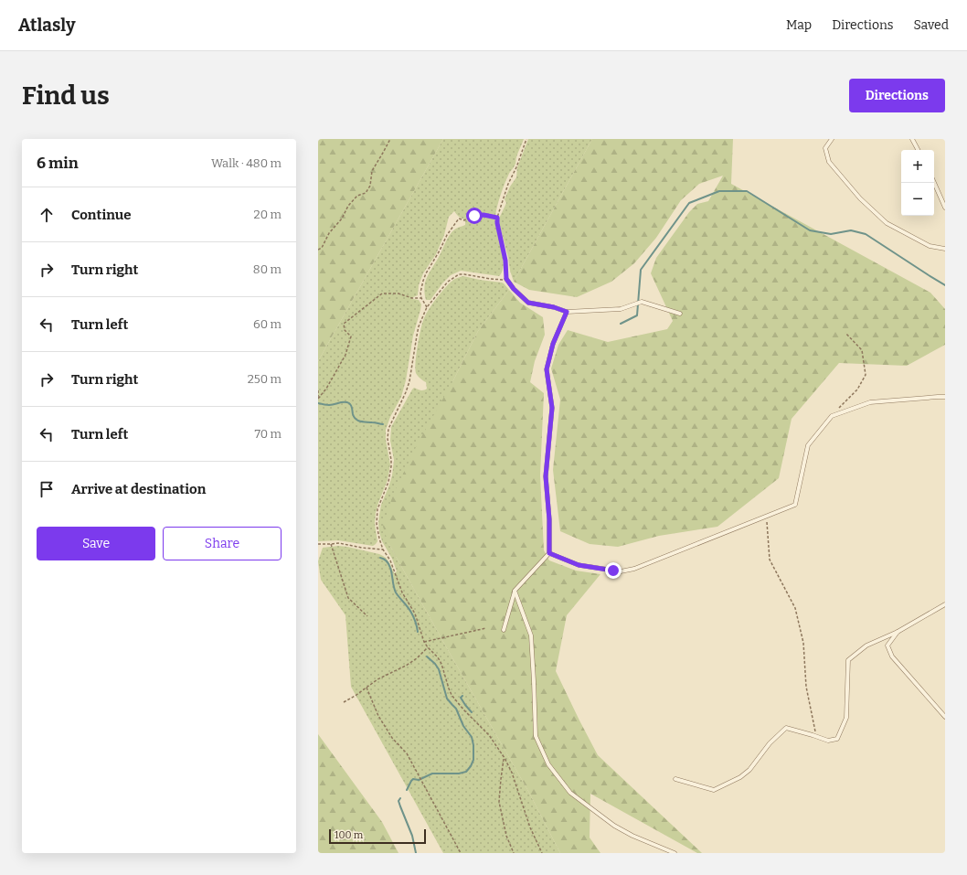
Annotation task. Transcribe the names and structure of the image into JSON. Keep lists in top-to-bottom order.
{
  "scale_bar": "100 m",
  "page": {
    "header": "Atlasly",
    "nav": ["Map", "Directions", "Saved"],
    "buttons": [
      "Directions",
      ["Save", "Share"]
    ],
    "title": "Find us",
    "heading": ["6 min", "Walk · 480 m"],
    "map_buttons": ["+", "−"],
    "list": [
      ["Continue", "20 m"],
      ["Turn right", "80 m"],
      ["Turn left", "60 m"],
      ["Turn right", "250 m"],
      ["Turn left", "70 m"],
      "Arrive at destination"
    ],
    "scale": "100 m"
  }
}
